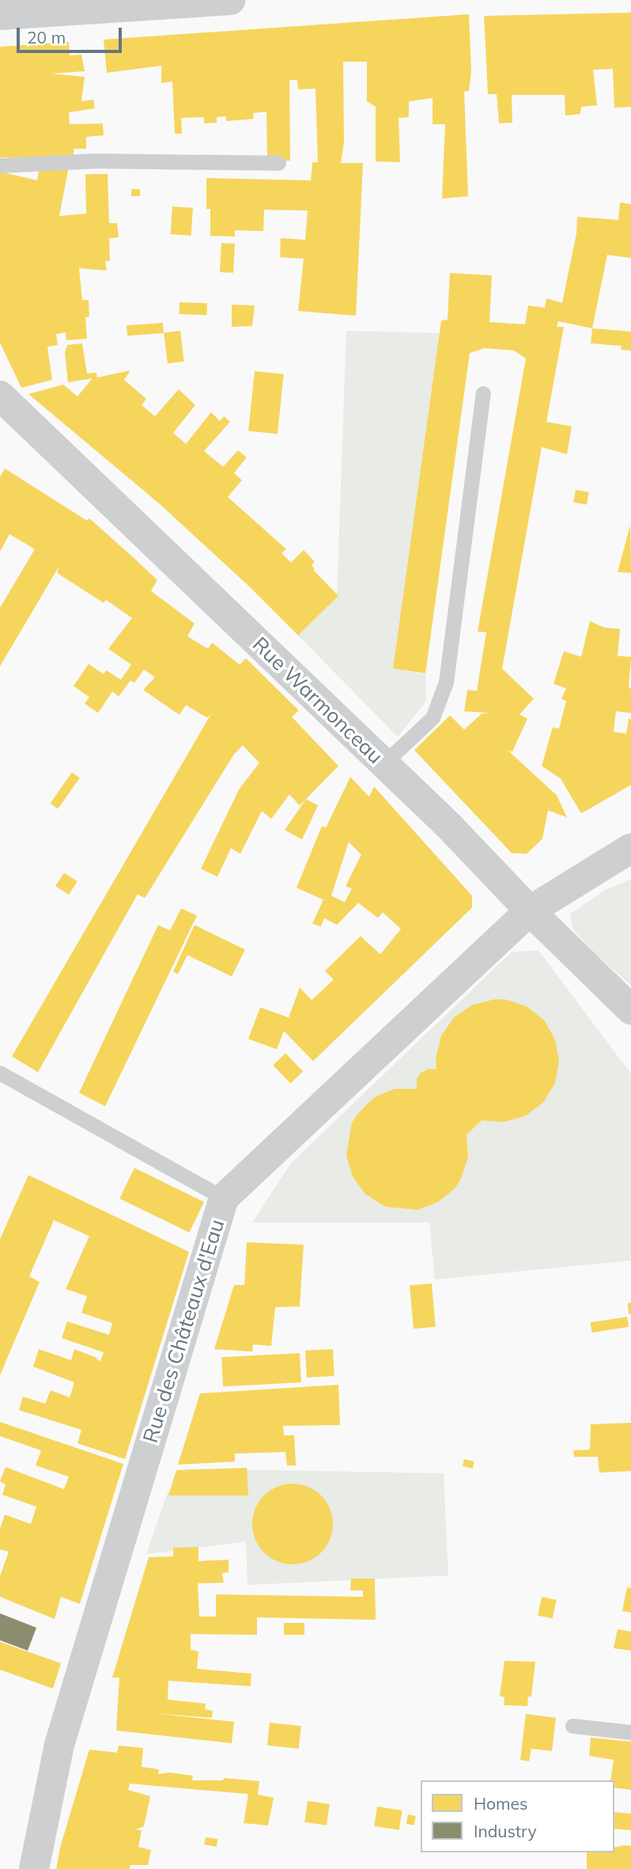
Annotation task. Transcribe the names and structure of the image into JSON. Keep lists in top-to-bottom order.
{
  "streets": {
    "street": ["Rue Warmonceau", "Rue des Châteaux d'Eau"]
  },
  "crossings": [
    ["Rue Warmonceau", "Rue des Châteaux d'Eau"]
  ],
  "legend": ["Homes", "Industry"],
  "scale_bar": "20 m"
}
